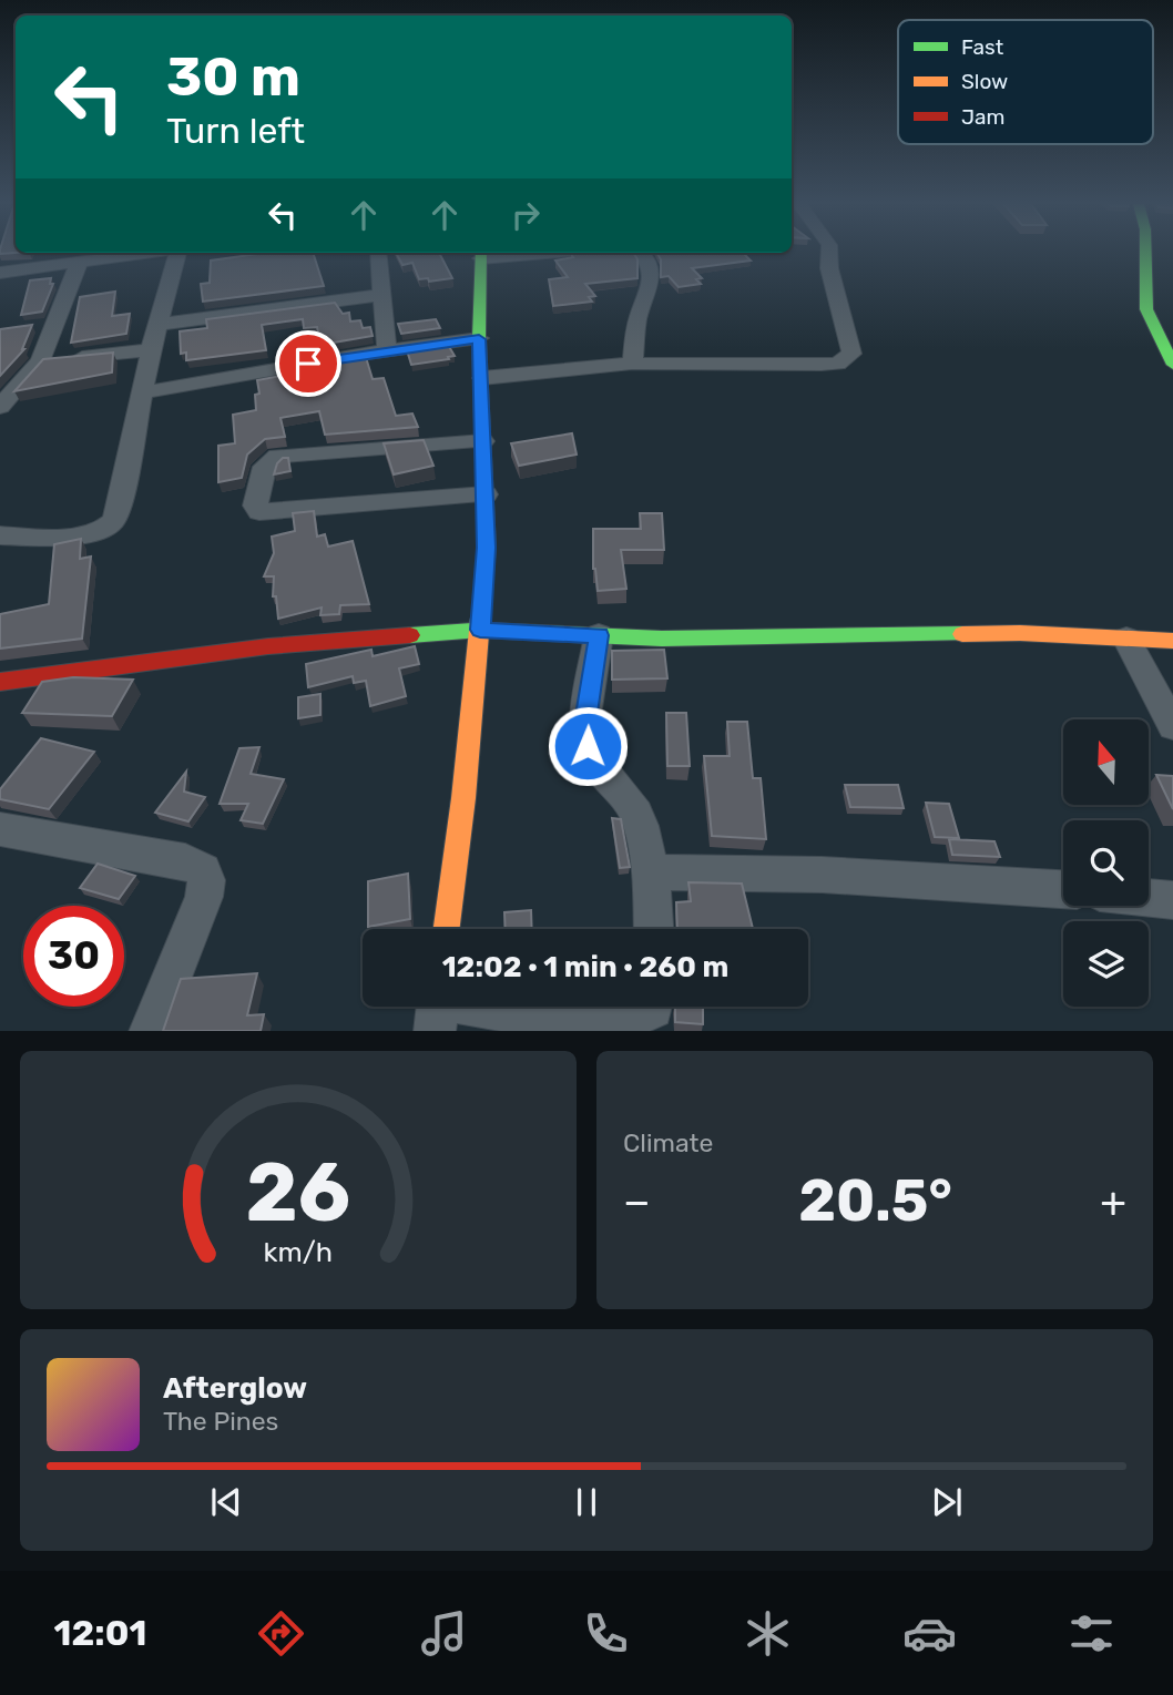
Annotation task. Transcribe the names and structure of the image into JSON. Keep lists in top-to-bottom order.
{
  "legend": ["Fast", "Slow", "Jam"],
  "north": "top",
  "page": {
    "turn": ["30 m", "Turn left"],
    "limit": "30",
    "trip": "12:02 · 1 min · 260 m",
    "tile": "Climate",
    "heat": ["−", "20.5°", "+"],
    "song": ["Afterglow", "The Pines"],
    "tabs": "12:01",
    "gauge": ["26", "km/h"]
  }
}
